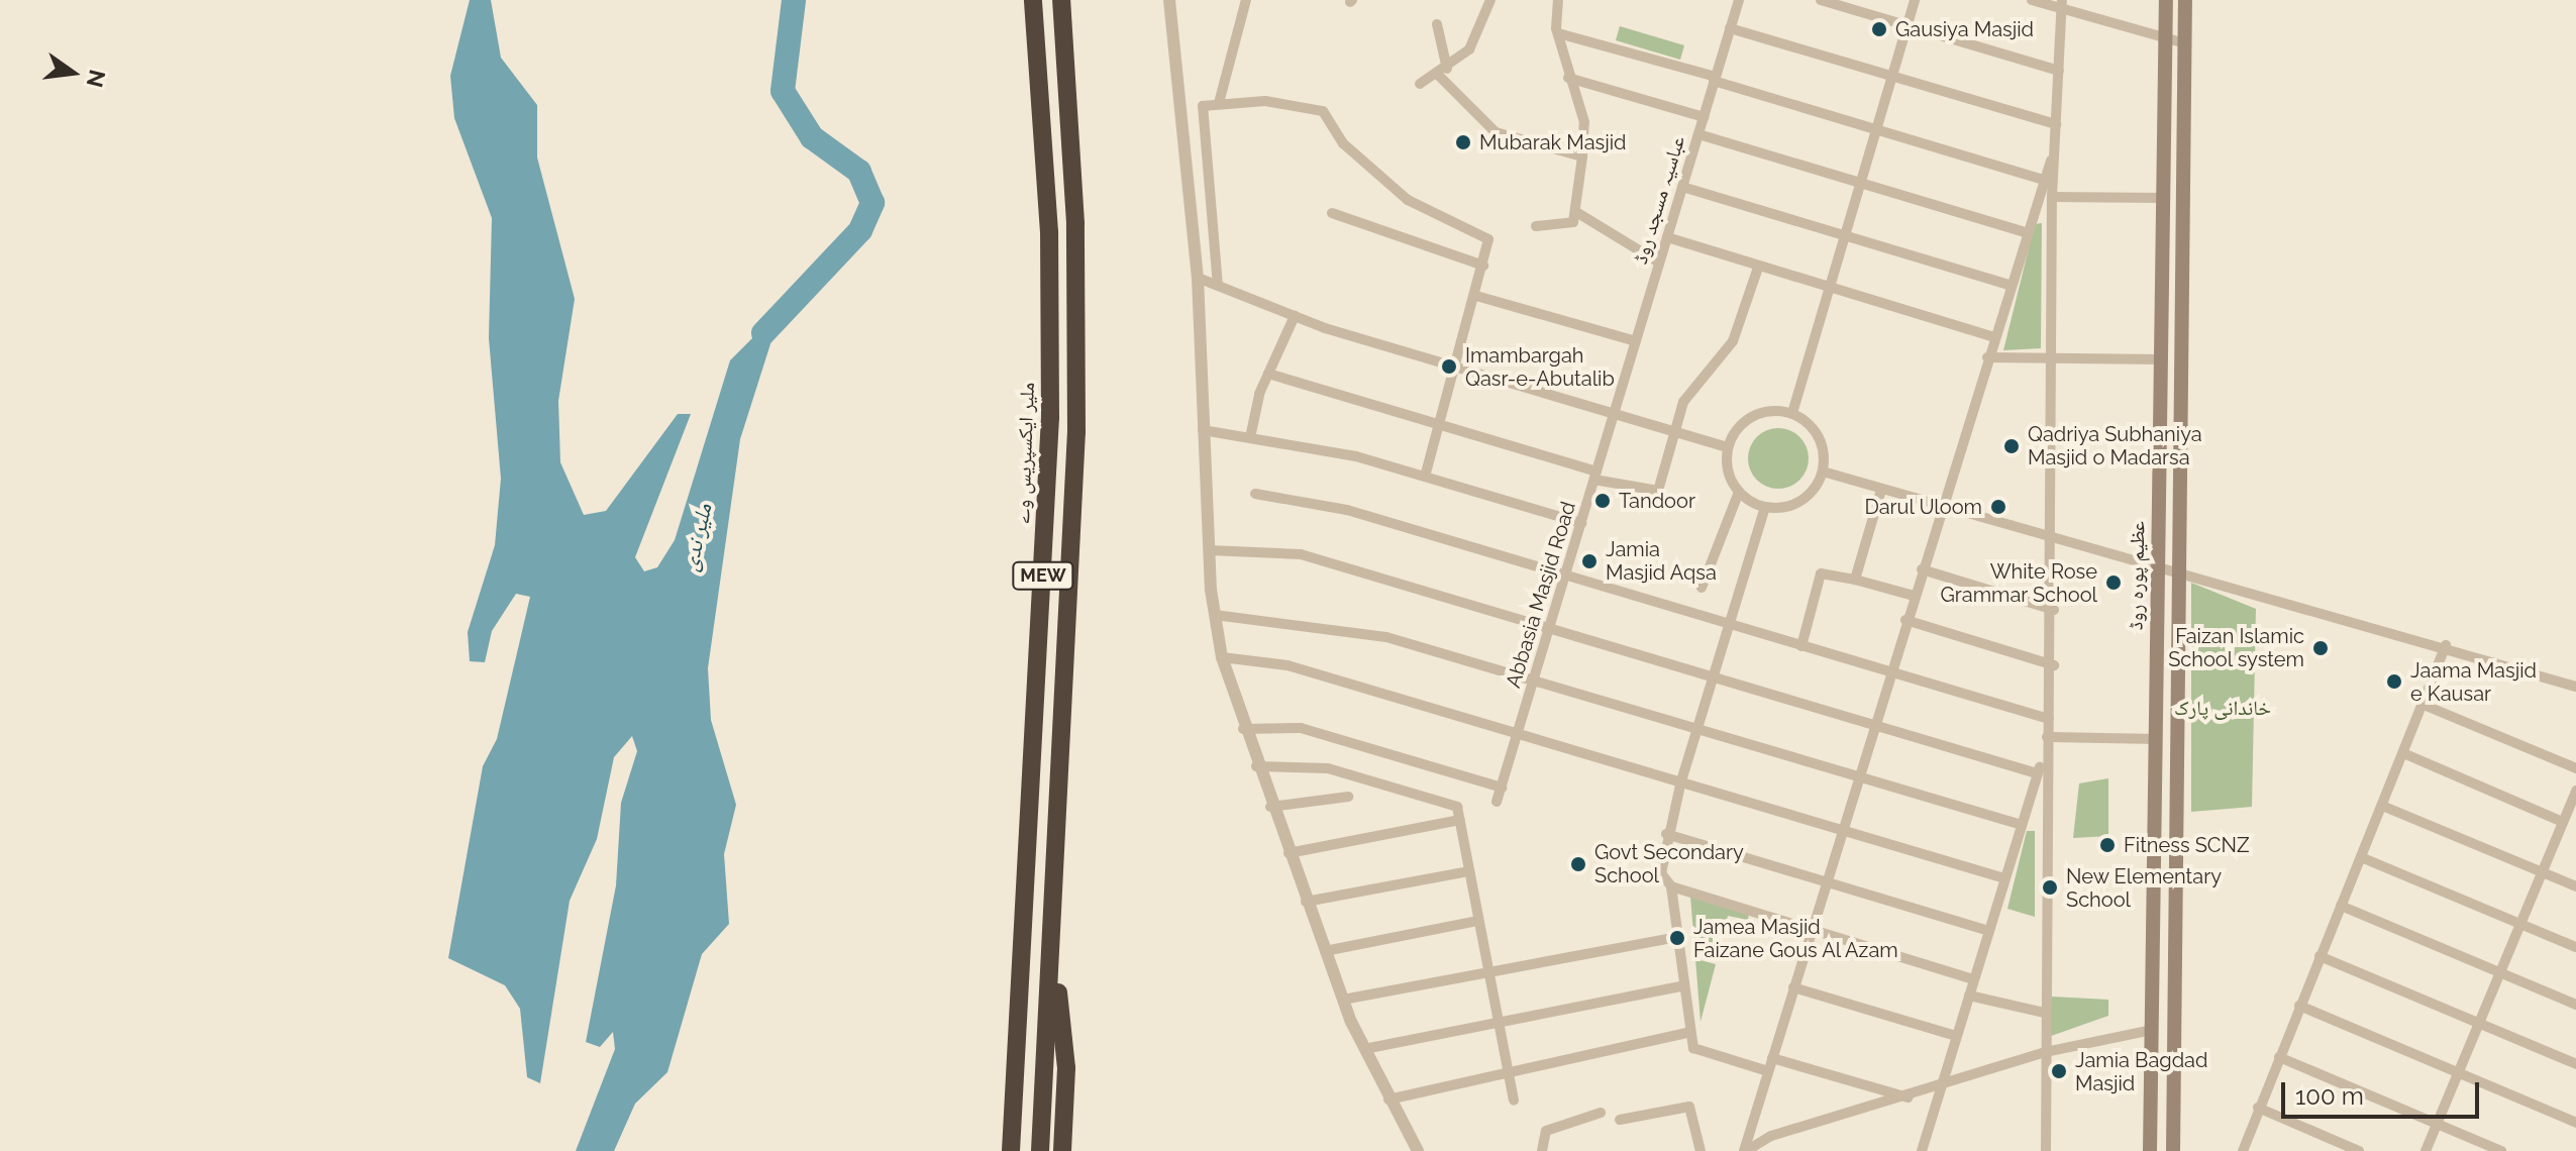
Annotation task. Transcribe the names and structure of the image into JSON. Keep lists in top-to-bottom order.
{
  "streets": {
    "highway": ["ملیر ایکسپریس وے", "MEW"],
    "main road": ["عظیم پورہ روڈ"],
    "street": ["عباسیہ مسجد روڈ", "Abbasia Masjid Road"]
  },
  "crossings": [
    ["عباسیہ مسجد روڈ", "Abbasia Masjid Road"]
  ],
  "water": ["ملیر ندی"],
  "parks": ["خاندانی پارک"],
  "places": [
    "Gausiya Masjid",
    "Mubarak Masjid",
    "Imambargah Qasr-e-Abutalib",
    "Qadriya Subhaniya Masjid o Madarsa",
    "Tandoor",
    "Darul Uloom",
    "Jamia Masjid Aqsa",
    "White Rose Grammar School",
    "Faizan Islamic School system",
    "Jaama Masjid e Kausar",
    "Fitness SCNZ",
    "Govt Secondary School",
    "New Elementary School",
    "Jamea Masjid Faizane Gous Al Azam",
    "Jamia Bagdad Masjid"
  ],
  "scale_bar": "100 m",
  "north": "right"
}
